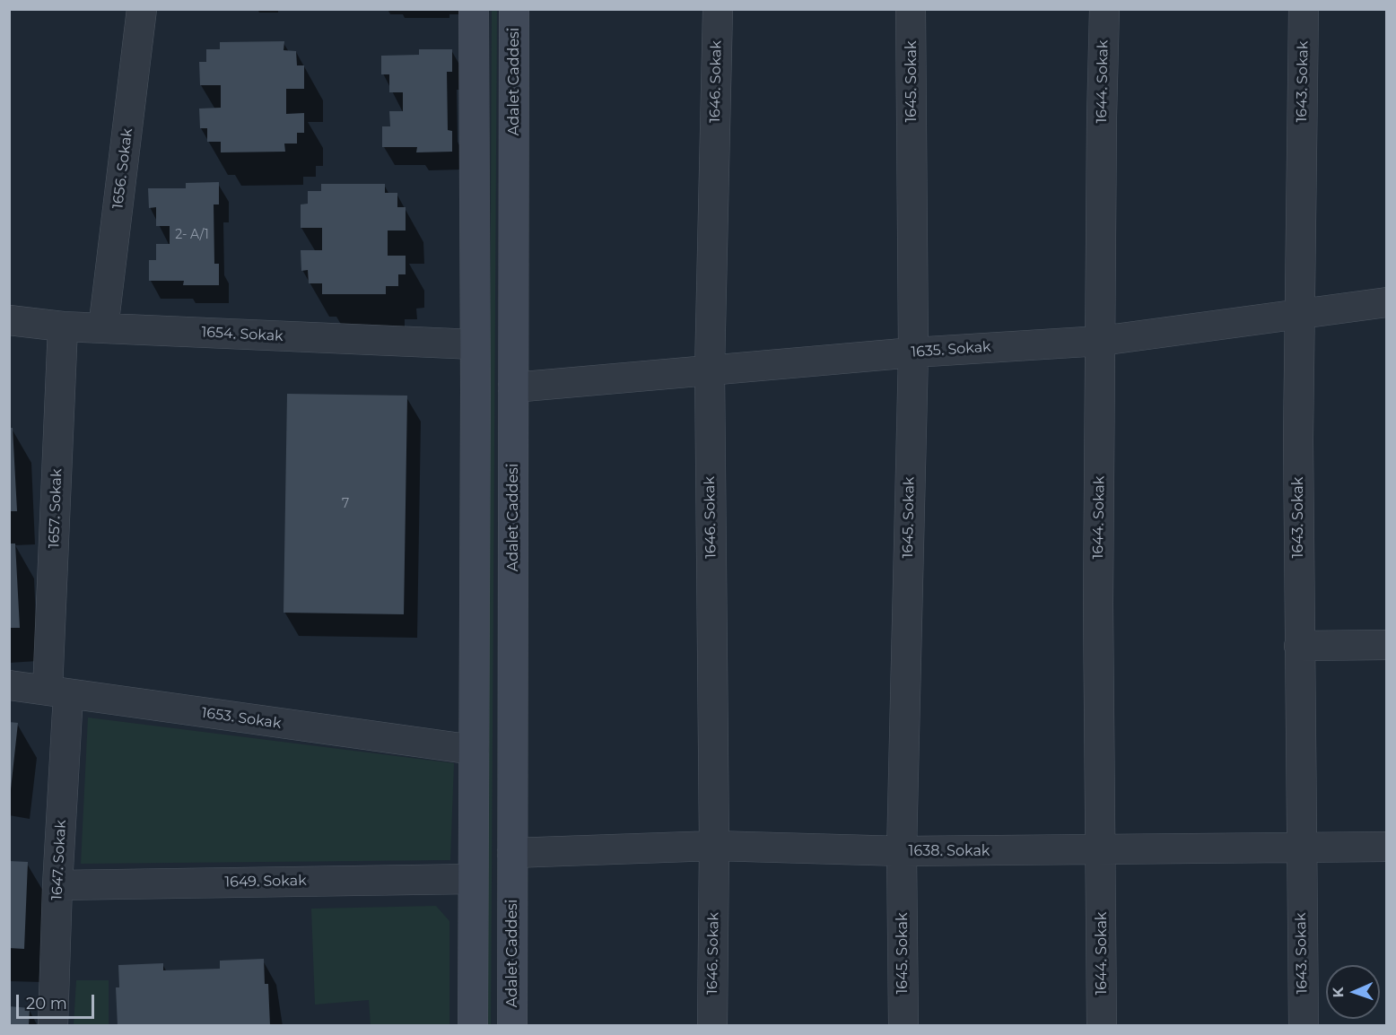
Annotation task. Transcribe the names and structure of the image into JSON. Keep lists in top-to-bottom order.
{
  "streets": {
    "street": [
      "Adalet Caddesi",
      "1646. Sokak",
      "1645. Sokak",
      "1644. Sokak",
      "1643. Sokak",
      "1656. Sokak",
      "1654. Sokak",
      "1635. Sokak",
      "1657. Sokak",
      "1653. Sokak",
      "1638. Sokak",
      "1647. Sokak",
      "1649. Sokak"
    ]
  },
  "crossings": [
    ["Adalet Caddesi", "1635. Sokak"],
    ["Adalet Caddesi", "1638. Sokak"],
    ["1646. Sokak", "1635. Sokak"],
    ["1646. Sokak", "1638. Sokak"],
    ["1645. Sokak", "1635. Sokak"],
    ["1645. Sokak", "1638. Sokak"],
    ["1644. Sokak", "1635. Sokak"],
    ["1644. Sokak", "1638. Sokak"],
    ["1643. Sokak", "1635. Sokak"],
    ["1643. Sokak", "1638. Sokak"],
    ["1656. Sokak", "1654. Sokak"],
    ["1654. Sokak", "1657. Sokak"],
    ["1657. Sokak", "1653. Sokak"],
    ["1657. Sokak", "1647. Sokak"],
    ["1653. Sokak", "1647. Sokak"],
    ["1647. Sokak", "1649. Sokak"]
  ],
  "house_numbers": ["2- A/1", "7"],
  "scale_bar": "20 m",
  "north": "left"
}
